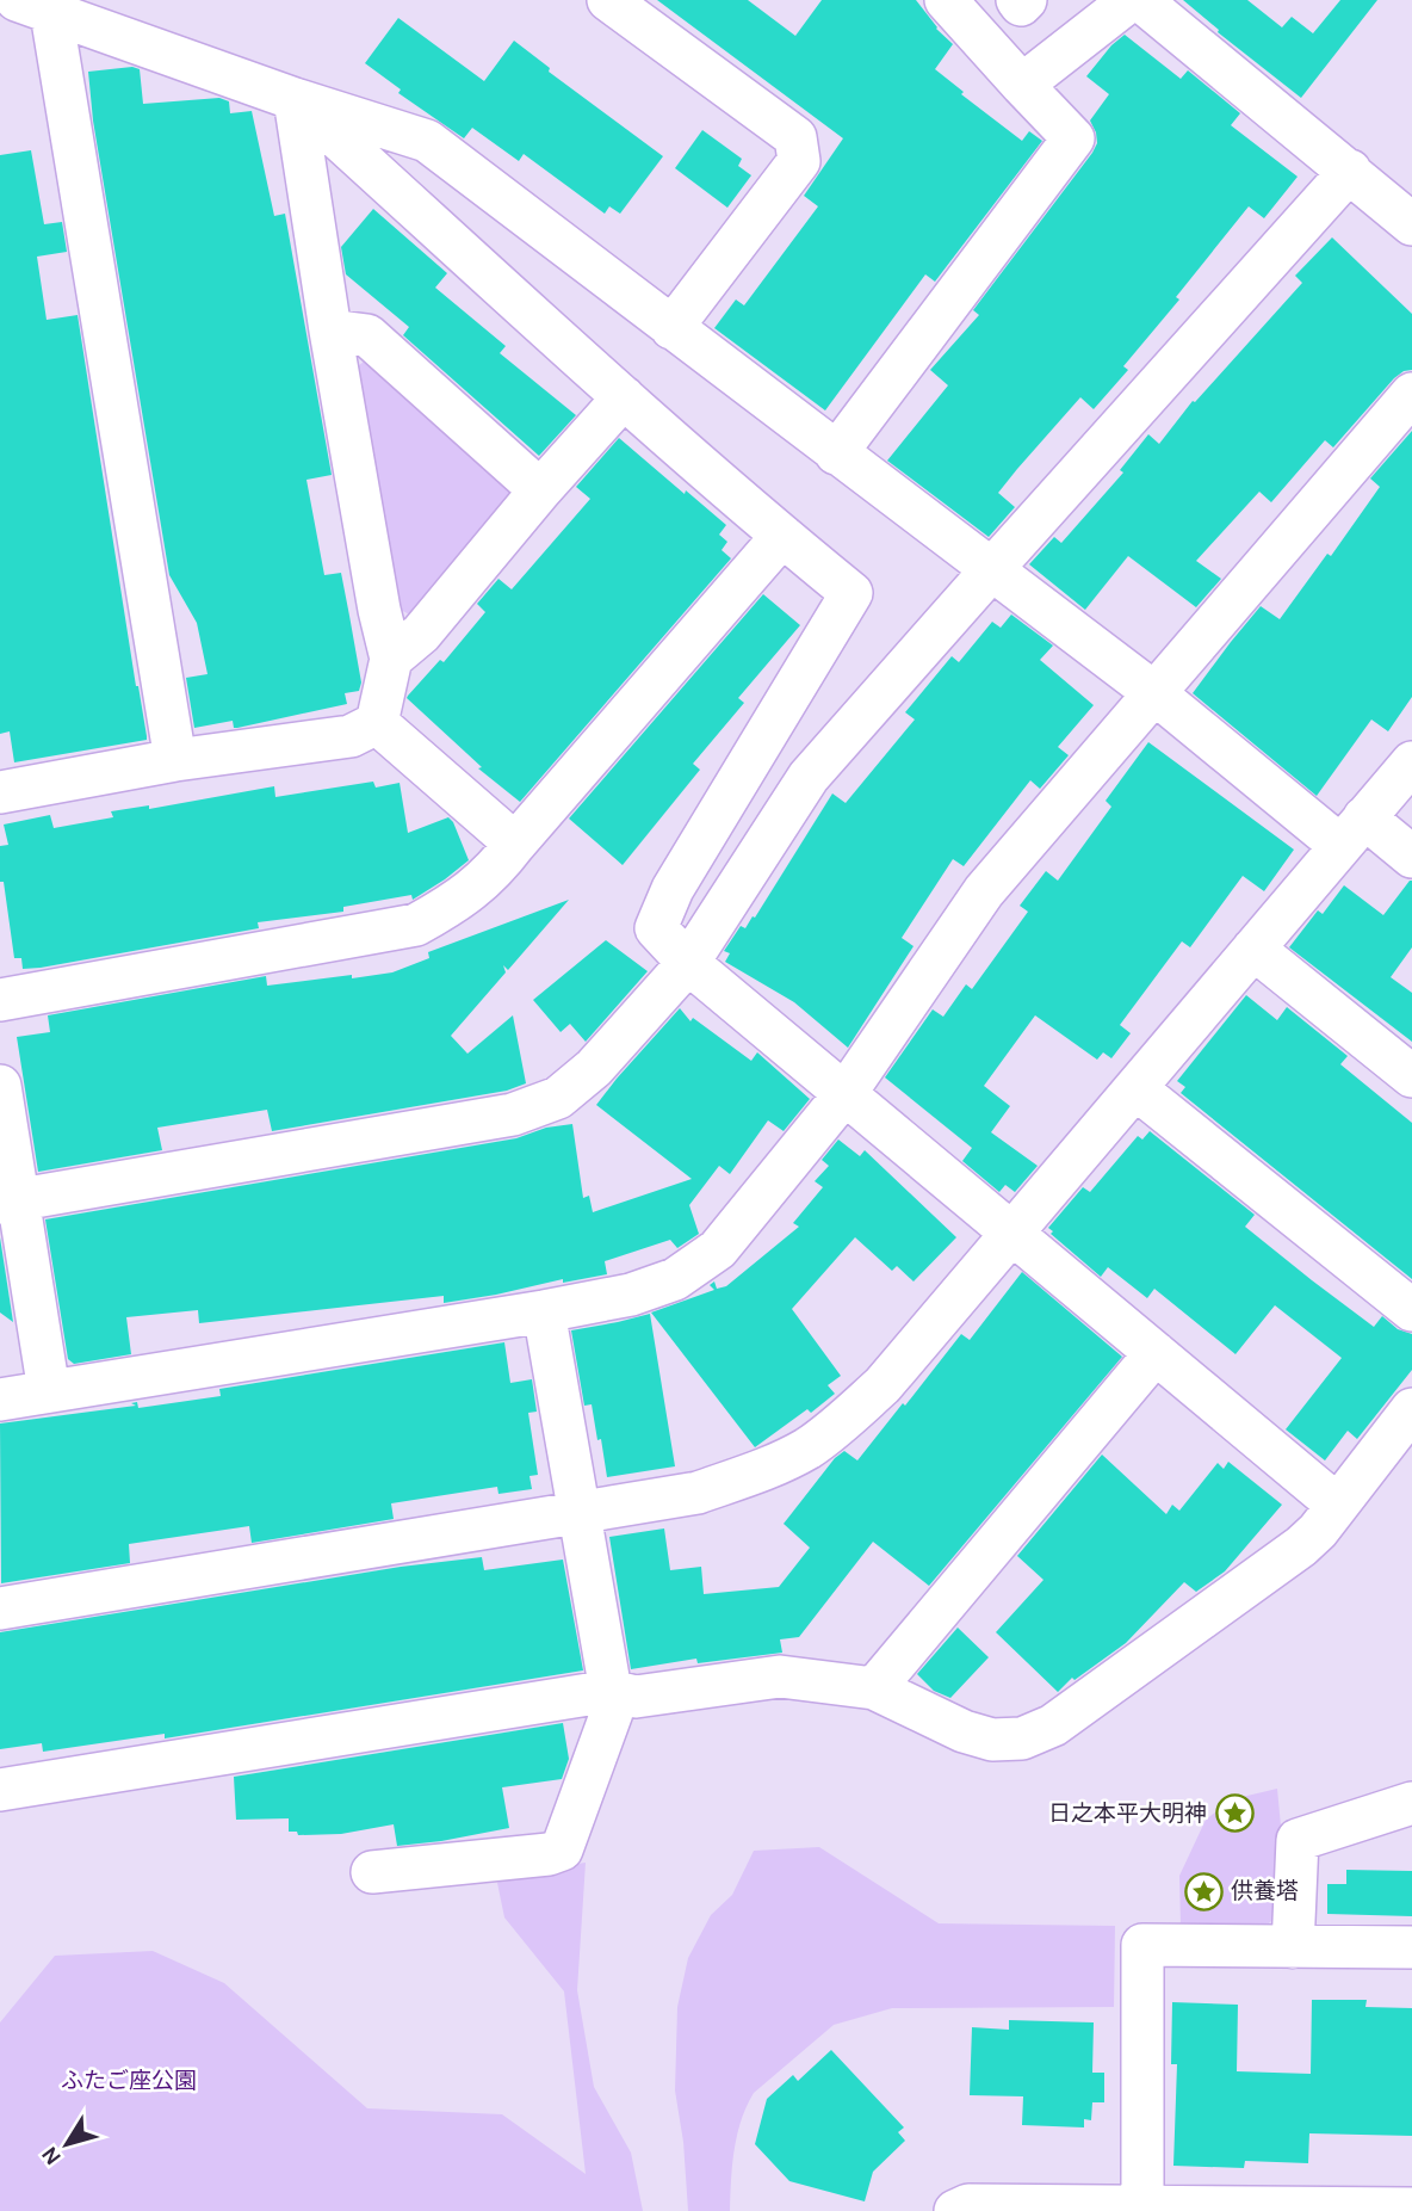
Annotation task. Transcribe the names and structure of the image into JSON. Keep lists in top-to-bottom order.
{
  "parks": ["ふたご座公園"],
  "places": {
    "place": ["日之本平大明神", "供養塔"]
  },
  "north": "bottom left"
}
